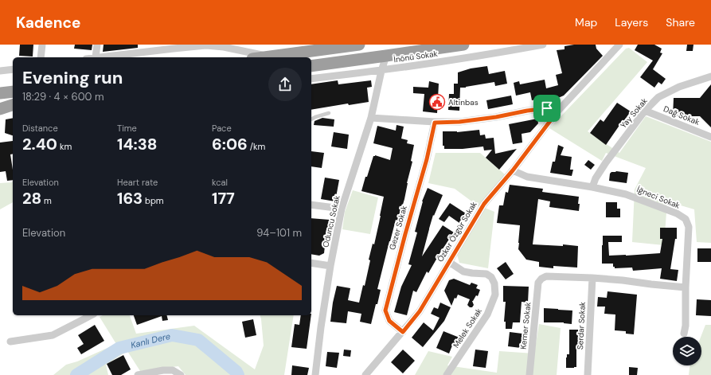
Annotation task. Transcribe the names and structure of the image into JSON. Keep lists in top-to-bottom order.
{
  "streets": {
    "street": [
      "İnönü Sokak",
      "Yay Sokak",
      "Dağ Sokak",
      "İğneci Sokak",
      "Oduncu Sokak",
      "Gezer Sokak",
      "Özker Özgür Sokak",
      "Kemer Sokak",
      "Serdar Sokak",
      "Melek Sokak"
    ]
  },
  "crossings": [
    ["İnönü Sokak", "Oduncu Sokak"],
    ["Yay Sokak", "Dağ Sokak"],
    ["Yay Sokak", "İğneci Sokak"],
    ["İğneci Sokak", "Özker Özgür Sokak"],
    ["Gezer Sokak", "Özker Özgür Sokak"],
    ["Özker Özgür Sokak", "Melek Sokak"],
    ["Kemer Sokak", "Serdar Sokak"]
  ],
  "water": ["Kanlı Dere"],
  "places": {
    "public building": ["Altinbas"]
  },
  "page": {
    "header": "Kadence",
    "nav": ["Map", "Layers", "Share"],
    "heading": ["Evening run", "18:29 · 4 × 600 m"],
    "stats": [
      ["Distance", "2.40 km"],
      ["Time", "14:38"],
      ["Pace", "6:06 /km"],
      ["Elevation", "28 m"],
      ["Heart rate", "163 bpm"],
      ["kcal", "177"]
    ],
    "chart": ["Elevation", "94–101 m"]
  }
}
